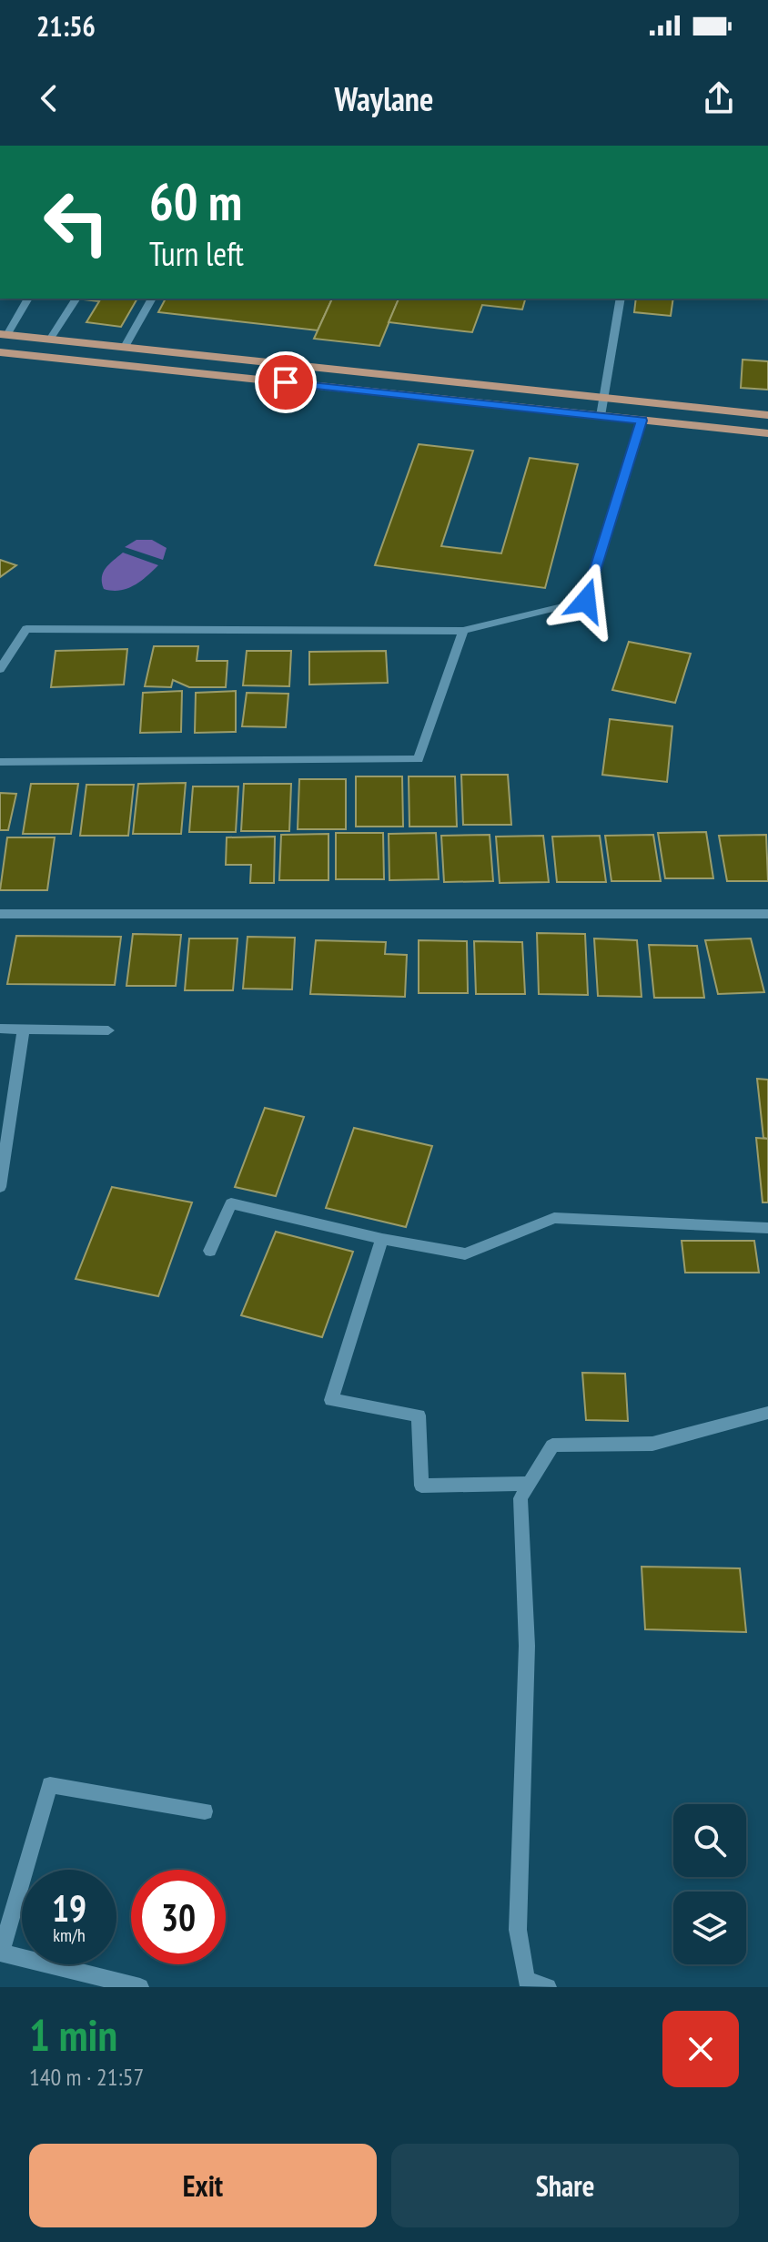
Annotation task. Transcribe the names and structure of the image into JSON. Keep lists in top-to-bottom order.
{
  "page": {
    "status": "21:56",
    "header": "Waylane",
    "turn": ["60 m", "Turn left"],
    "speed": "19 km/h",
    "limit": "30",
    "heading": ["1 min", "140 m · 21:57"],
    "buttons": ["Exit", "Share"]
  }
}
